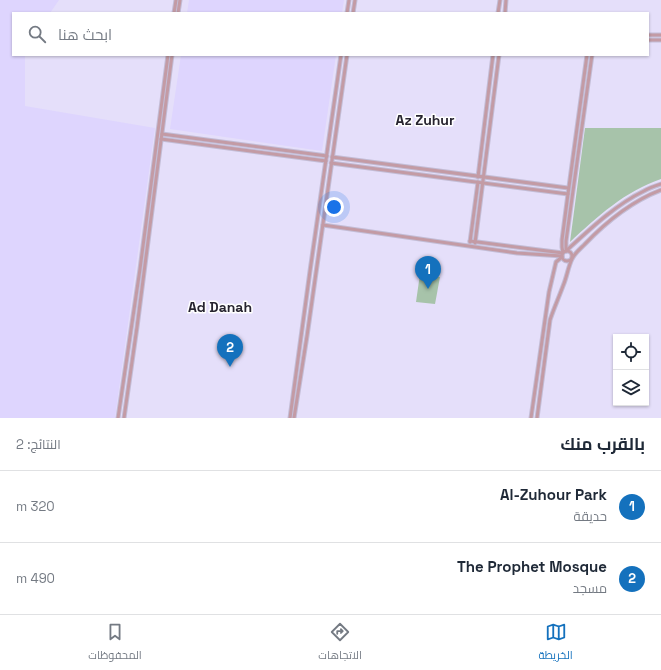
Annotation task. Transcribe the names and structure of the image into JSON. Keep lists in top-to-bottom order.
{
  "districts": ["Az Zuhur", "Ad Danah"],
  "page": {
    "search": "ابحث هنا",
    "pins": ["1", "2"],
    "heading": ["بالقرب منك", "النتائج: 2"],
    "list": [
      {
        "mark": "1",
        "name": "Al-Zuhour Park",
        "note": "حديقة",
        "value": "320 m"
      },
      {
        "mark": "2",
        "name": "The Prophet Mosque",
        "note": "مسجد",
        "value": "490 m"
      }
    ],
    "nav": ["الخريطة", "الاتجاهات", "المحفوظات"]
  }
}
